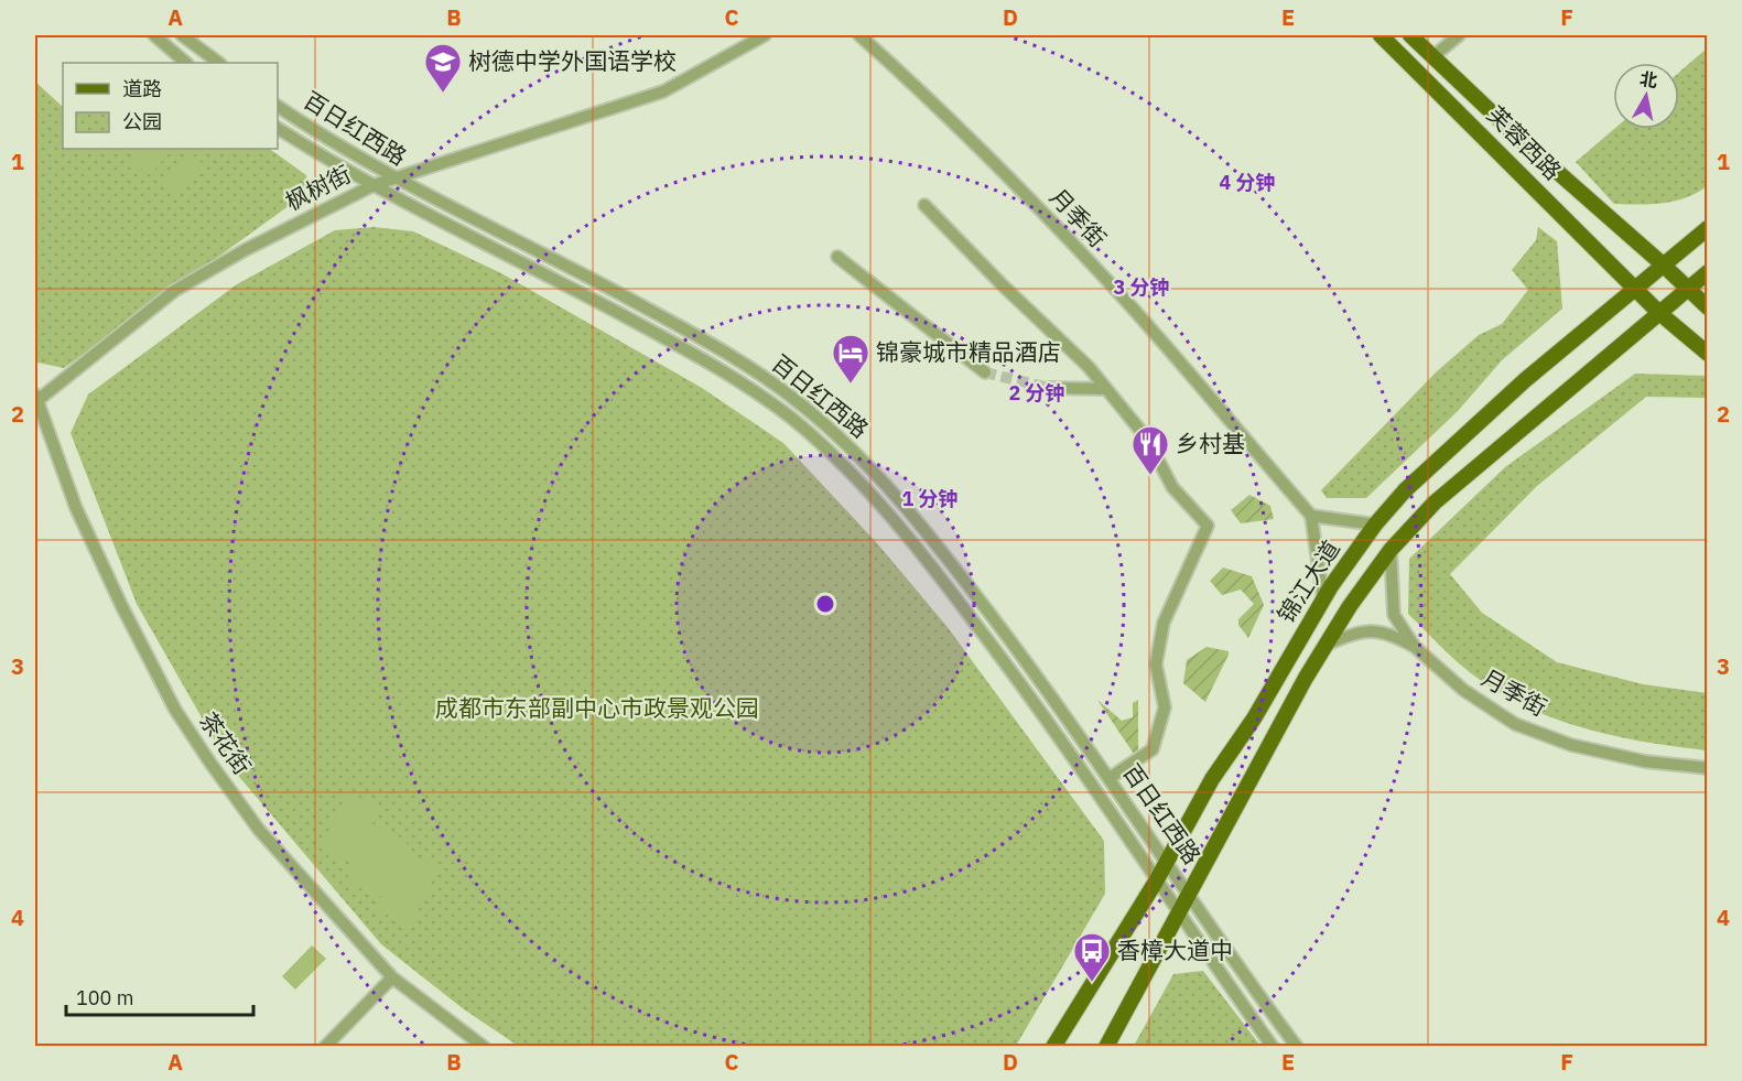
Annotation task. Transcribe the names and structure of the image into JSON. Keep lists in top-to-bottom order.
{
  "streets": {
    "main road": ["芙蓉西路", "锦江大道"],
    "street": [
      "百日红西路",
      "枫树街",
      "月季街",
      "茶花街"
    ]
  },
  "crossings": [
    ["百日红西路", "枫树街"],
    ["百日红西路", "锦江大道"],
    ["芙蓉西路", "锦江大道"],
    ["枫树街", "茶花街"],
    ["月季街", "锦江大道"]
  ],
  "parks": ["成都市东部副中心市政景观公园"],
  "places": {
    "school or university": ["树德中学外国语学校"],
    "hotel": ["锦豪城市精品酒店"],
    "restaurant": ["乡村基"],
    "bus stop": ["香樟大道中"]
  },
  "legend": ["道路", "公园"],
  "scale_bar": "100 m",
  "north": "top",
  "grid": {
    "columns": [
      "A",
      "B",
      "C",
      "D",
      "E",
      "F"
    ],
    "rows": [
      "1",
      "2",
      "3",
      "4"
    ]
  },
  "rings": [
    "4 分钟",
    "3 分钟",
    "2 分钟",
    "1 分钟"
  ]
}
